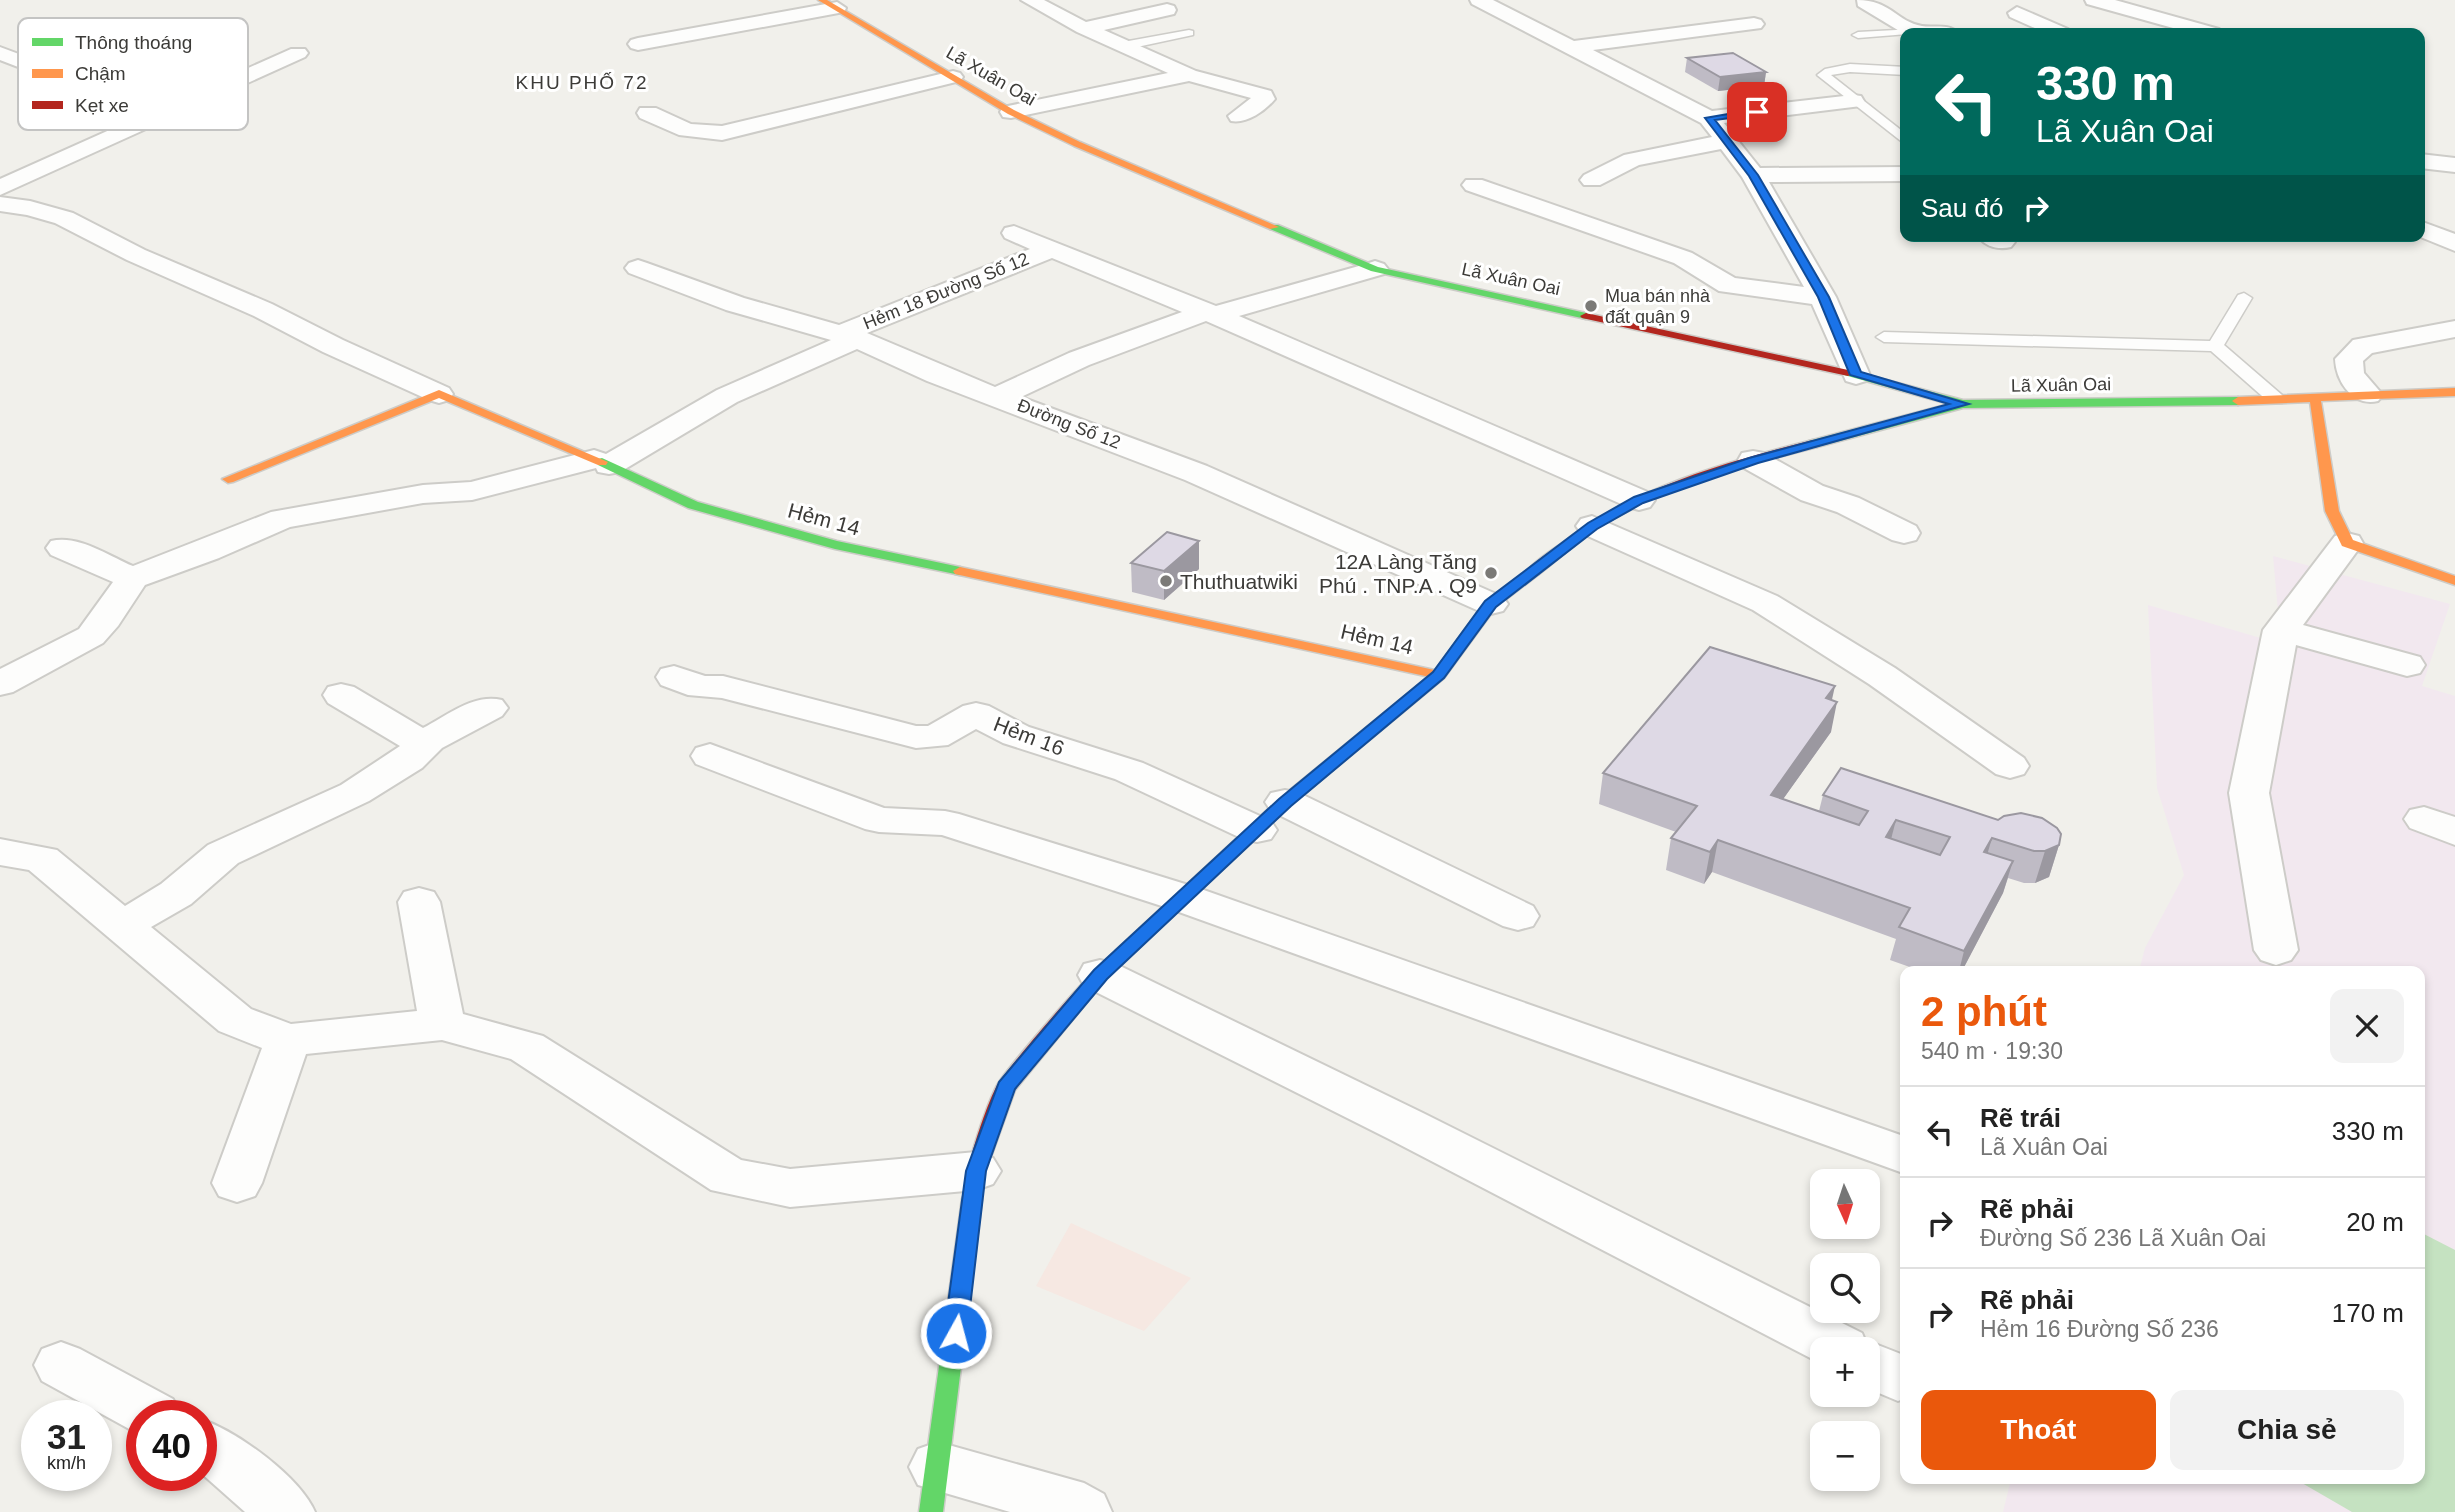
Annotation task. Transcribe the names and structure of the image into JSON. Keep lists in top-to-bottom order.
{
  "streets": {
    "street": [
      "Lã Xuân Oai",
      "Hẻm 18 Đường Số 12",
      "Đường Số 12",
      "Hẻm 14",
      "Hẻm 16"
    ]
  },
  "crossings": [
    ["Hẻm 18 Đường Số 12", "Đường Số 12"],
    ["Hẻm 18 Đường Số 12", "Hẻm 14"]
  ],
  "districts": ["KHU PHỐ 72"],
  "places": ["Mua bán nhà đất quận 9", "12A Làng Tăng Phú . TNP.A . Q9", "Thuthuatwiki"],
  "legend": ["Thông thoáng", "Chậm", "Kẹt xe"],
  "north": "bottom",
  "page": {
    "turn": ["330 m", "Lã Xuân Oai"],
    "then": "Sau đó",
    "heading": ["2 phút", "540 m · 19:30"],
    "list": [
      {
        "name": "Rẽ trái",
        "note": "Lã Xuân Oai",
        "value": "330 m"
      },
      {
        "name": "Rẽ phải",
        "note": "Đường Số 236 Lã Xuân Oai",
        "value": "20 m"
      },
      {
        "name": "Rẽ phải",
        "note": "Hẻm 16 Đường Số 236",
        "value": "170 m"
      }
    ],
    "map_buttons": ["+", "−"],
    "buttons": ["Thoát", "Chia sẻ"],
    "speed": "31 km/h",
    "limit": "40"
  }
}
